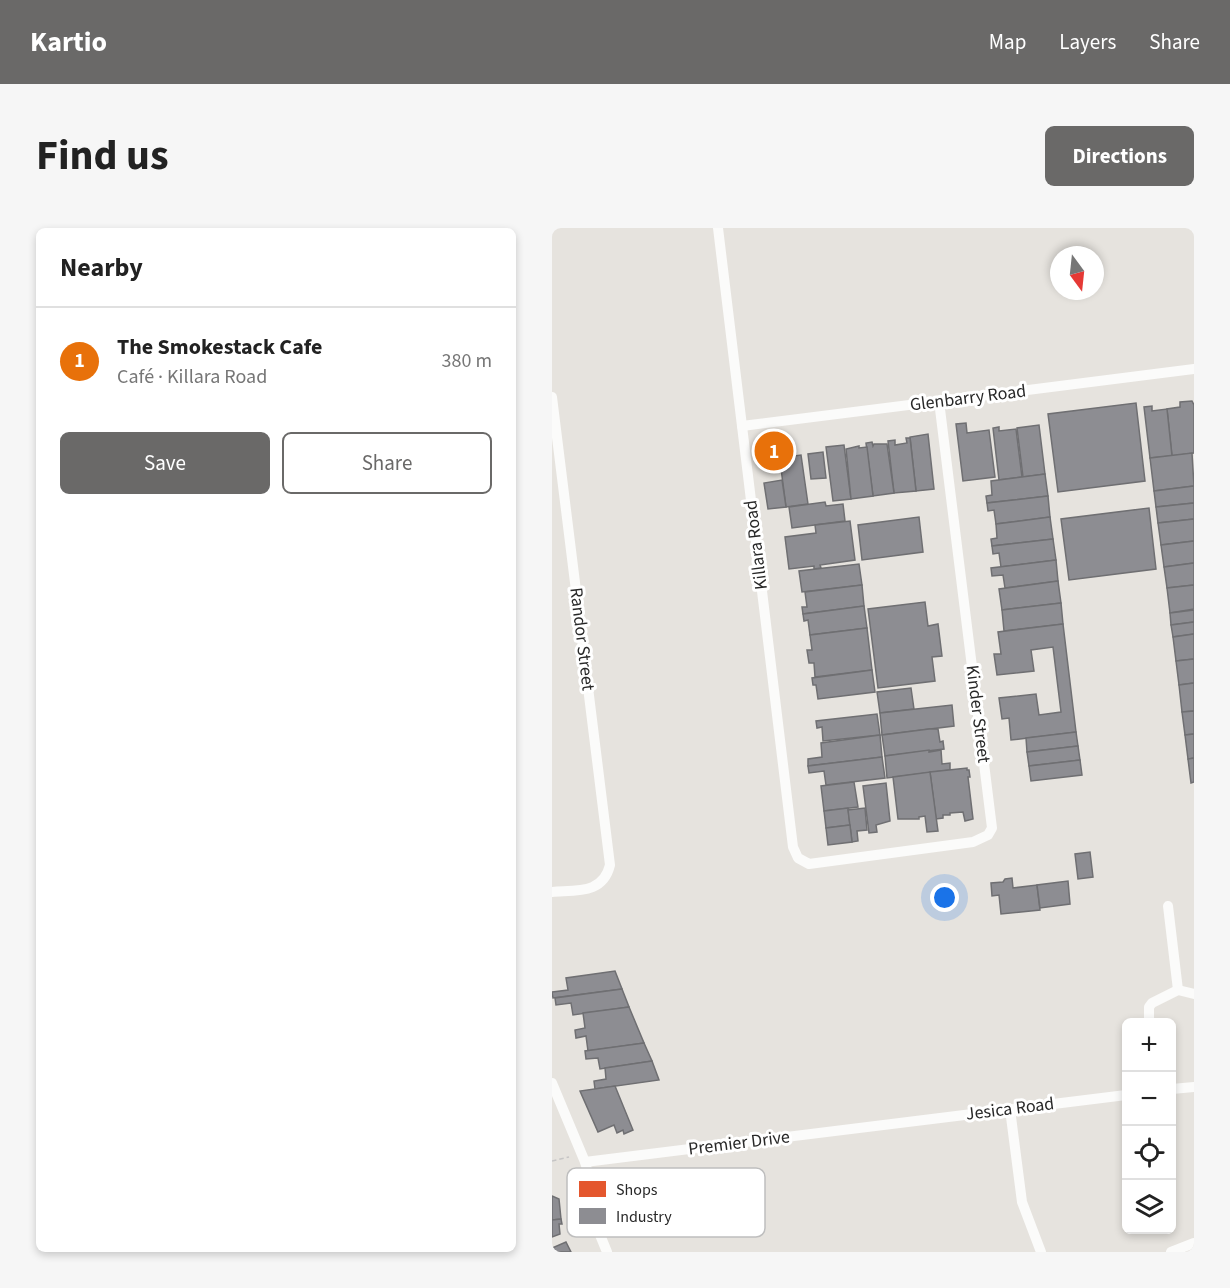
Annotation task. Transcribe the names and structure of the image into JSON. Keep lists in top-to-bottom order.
{
  "streets": {
    "street": [
      "Glenbarry Road",
      "Killara Road",
      "Randor Street",
      "Kinder Street",
      "Jesica Road",
      "Premier Drive"
    ]
  },
  "crossings": [
    ["Glenbarry Road", "Killara Road"],
    ["Glenbarry Road", "Kinder Street"],
    ["Killara Road", "Kinder Street"],
    ["Jesica Road", "Premier Drive"]
  ],
  "legend": ["Shops", "Industry"],
  "north": "bottom",
  "page": {
    "header": "Kartio",
    "nav": ["Map", "Layers", "Share"],
    "title": "Find us",
    "buttons": [
      "Directions",
      ["Save", "Share"]
    ],
    "heading": "Nearby",
    "list": [
      {
        "mark": "1",
        "name": "The Smokestack Cafe",
        "note": "Café · Killara Road",
        "value": "380 m"
      }
    ],
    "pins": "1",
    "map_buttons": ["+", "−"]
  }
}
